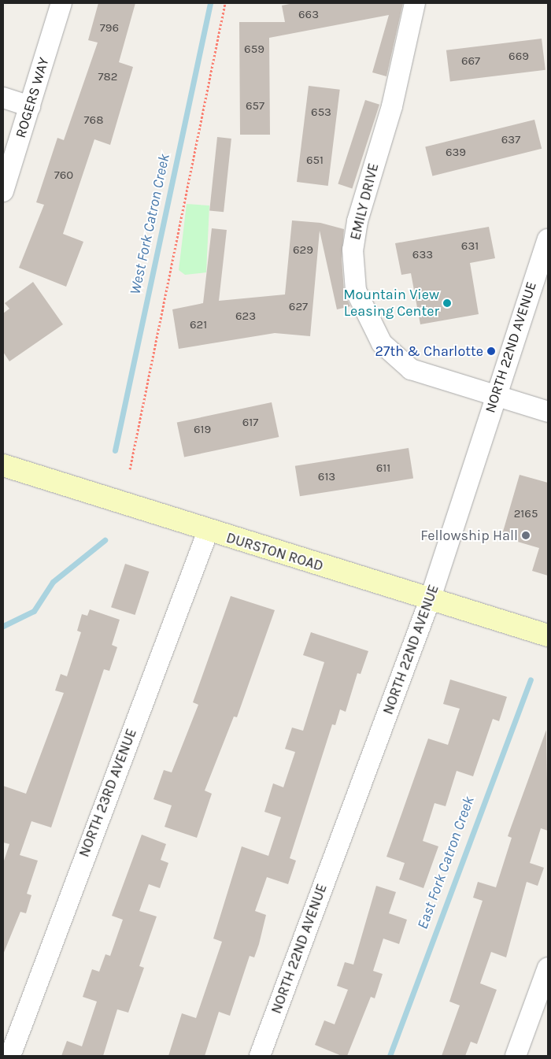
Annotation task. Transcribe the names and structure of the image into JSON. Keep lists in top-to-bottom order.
{
  "streets": {
    "main road": ["DURSTON ROAD"],
    "street": [
      "ROGERS WAY",
      "EMILY DRIVE",
      "NORTH 22ND AVENUE",
      "NORTH 23RD AVENUE"
    ]
  },
  "crossings": [
    ["EMILY DRIVE", "NORTH 22ND AVENUE"],
    ["NORTH 22ND AVENUE", "DURSTON ROAD"],
    ["DURSTON ROAD", "NORTH 23RD AVENUE"]
  ],
  "water": ["West Fork Catron Creek", "East Fork Catron Creek"],
  "places": ["Mountain View Leasing Center", "27th & Charlotte", "Fellowship Hall"],
  "house_numbers": [
    "663",
    "796",
    "659",
    "669",
    "667",
    "782",
    "657",
    "653",
    "768",
    "637",
    "639",
    "651",
    "760",
    "631",
    "629",
    "633",
    "627",
    "623",
    "621",
    "617",
    "619",
    "611",
    "613",
    "2165"
  ]
}
